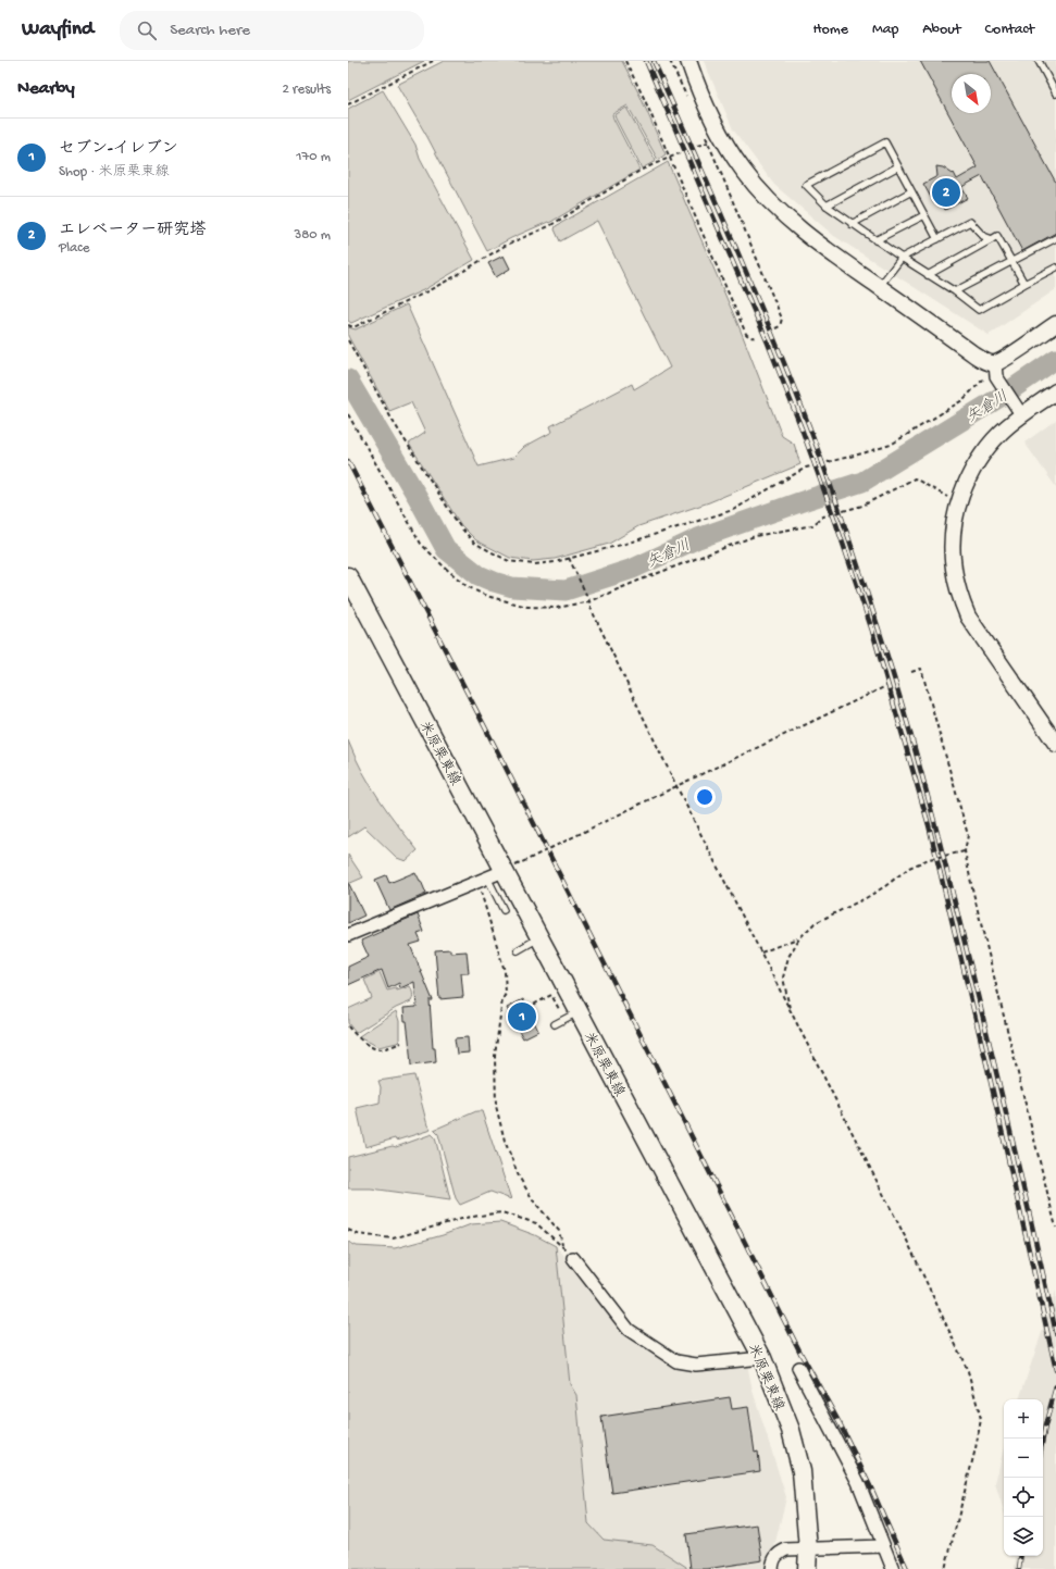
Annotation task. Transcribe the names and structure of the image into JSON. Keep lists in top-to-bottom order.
{
  "streets": {
    "main road": ["米原栗東線"]
  },
  "water": ["矢倉川"],
  "north": "bottom right",
  "page": {
    "header": "Wayfind",
    "search": "Search here",
    "nav": [
      "Home",
      "Map",
      "About",
      "Contact"
    ],
    "heading": ["Nearby", "2 results"],
    "list": [
      {
        "mark": "1",
        "name": "セブン-イレブン",
        "note": "Shop · 米原栗東線",
        "value": "170 m"
      },
      {
        "mark": "2",
        "name": "エレベーター研究塔",
        "note": "Place",
        "value": "380 m"
      }
    ],
    "pins": ["2", "1"],
    "map_buttons": ["+", "−"]
  }
}
